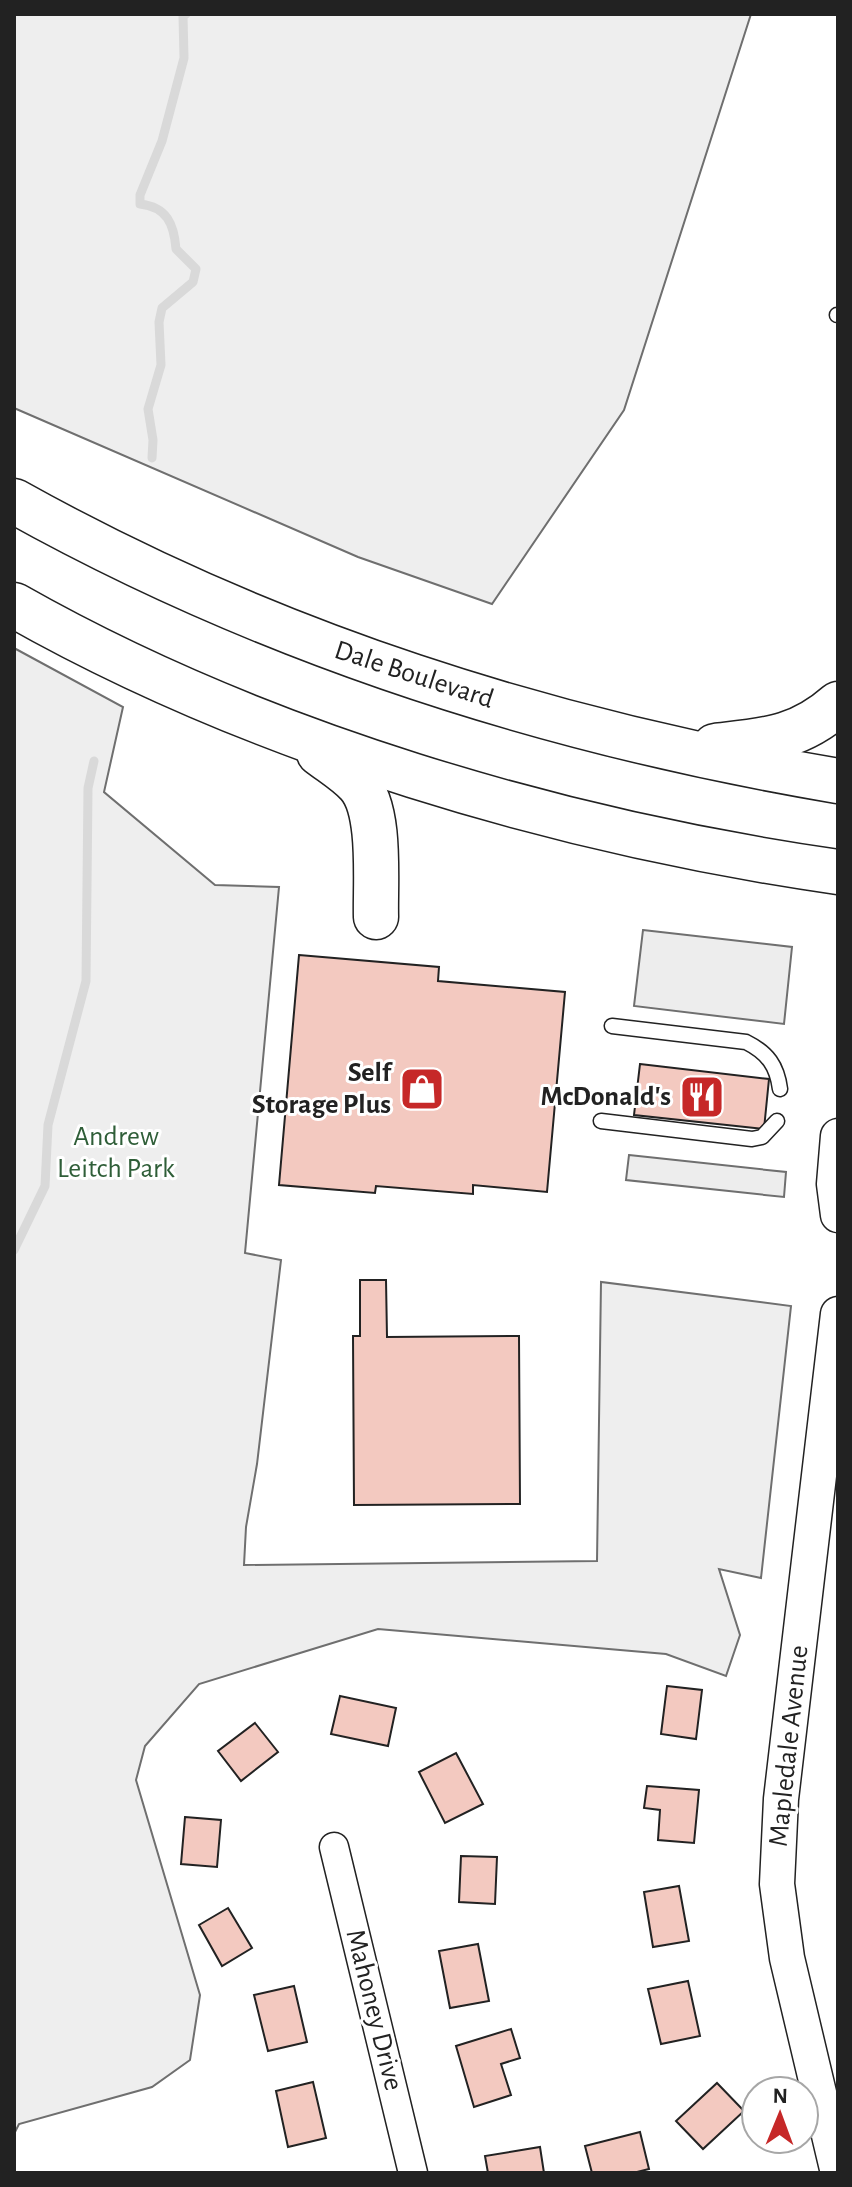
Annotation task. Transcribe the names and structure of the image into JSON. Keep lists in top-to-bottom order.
{
  "streets": {
    "main road": ["Dale Boulevard"],
    "street": ["Mapledale Avenue", "Mahoney Drive"]
  },
  "parks": ["Andrew Leitch Park"],
  "places": {
    "shop": ["Self Storage Plus"],
    "restaurant": ["McDonald's"]
  },
  "north": "top"
}
